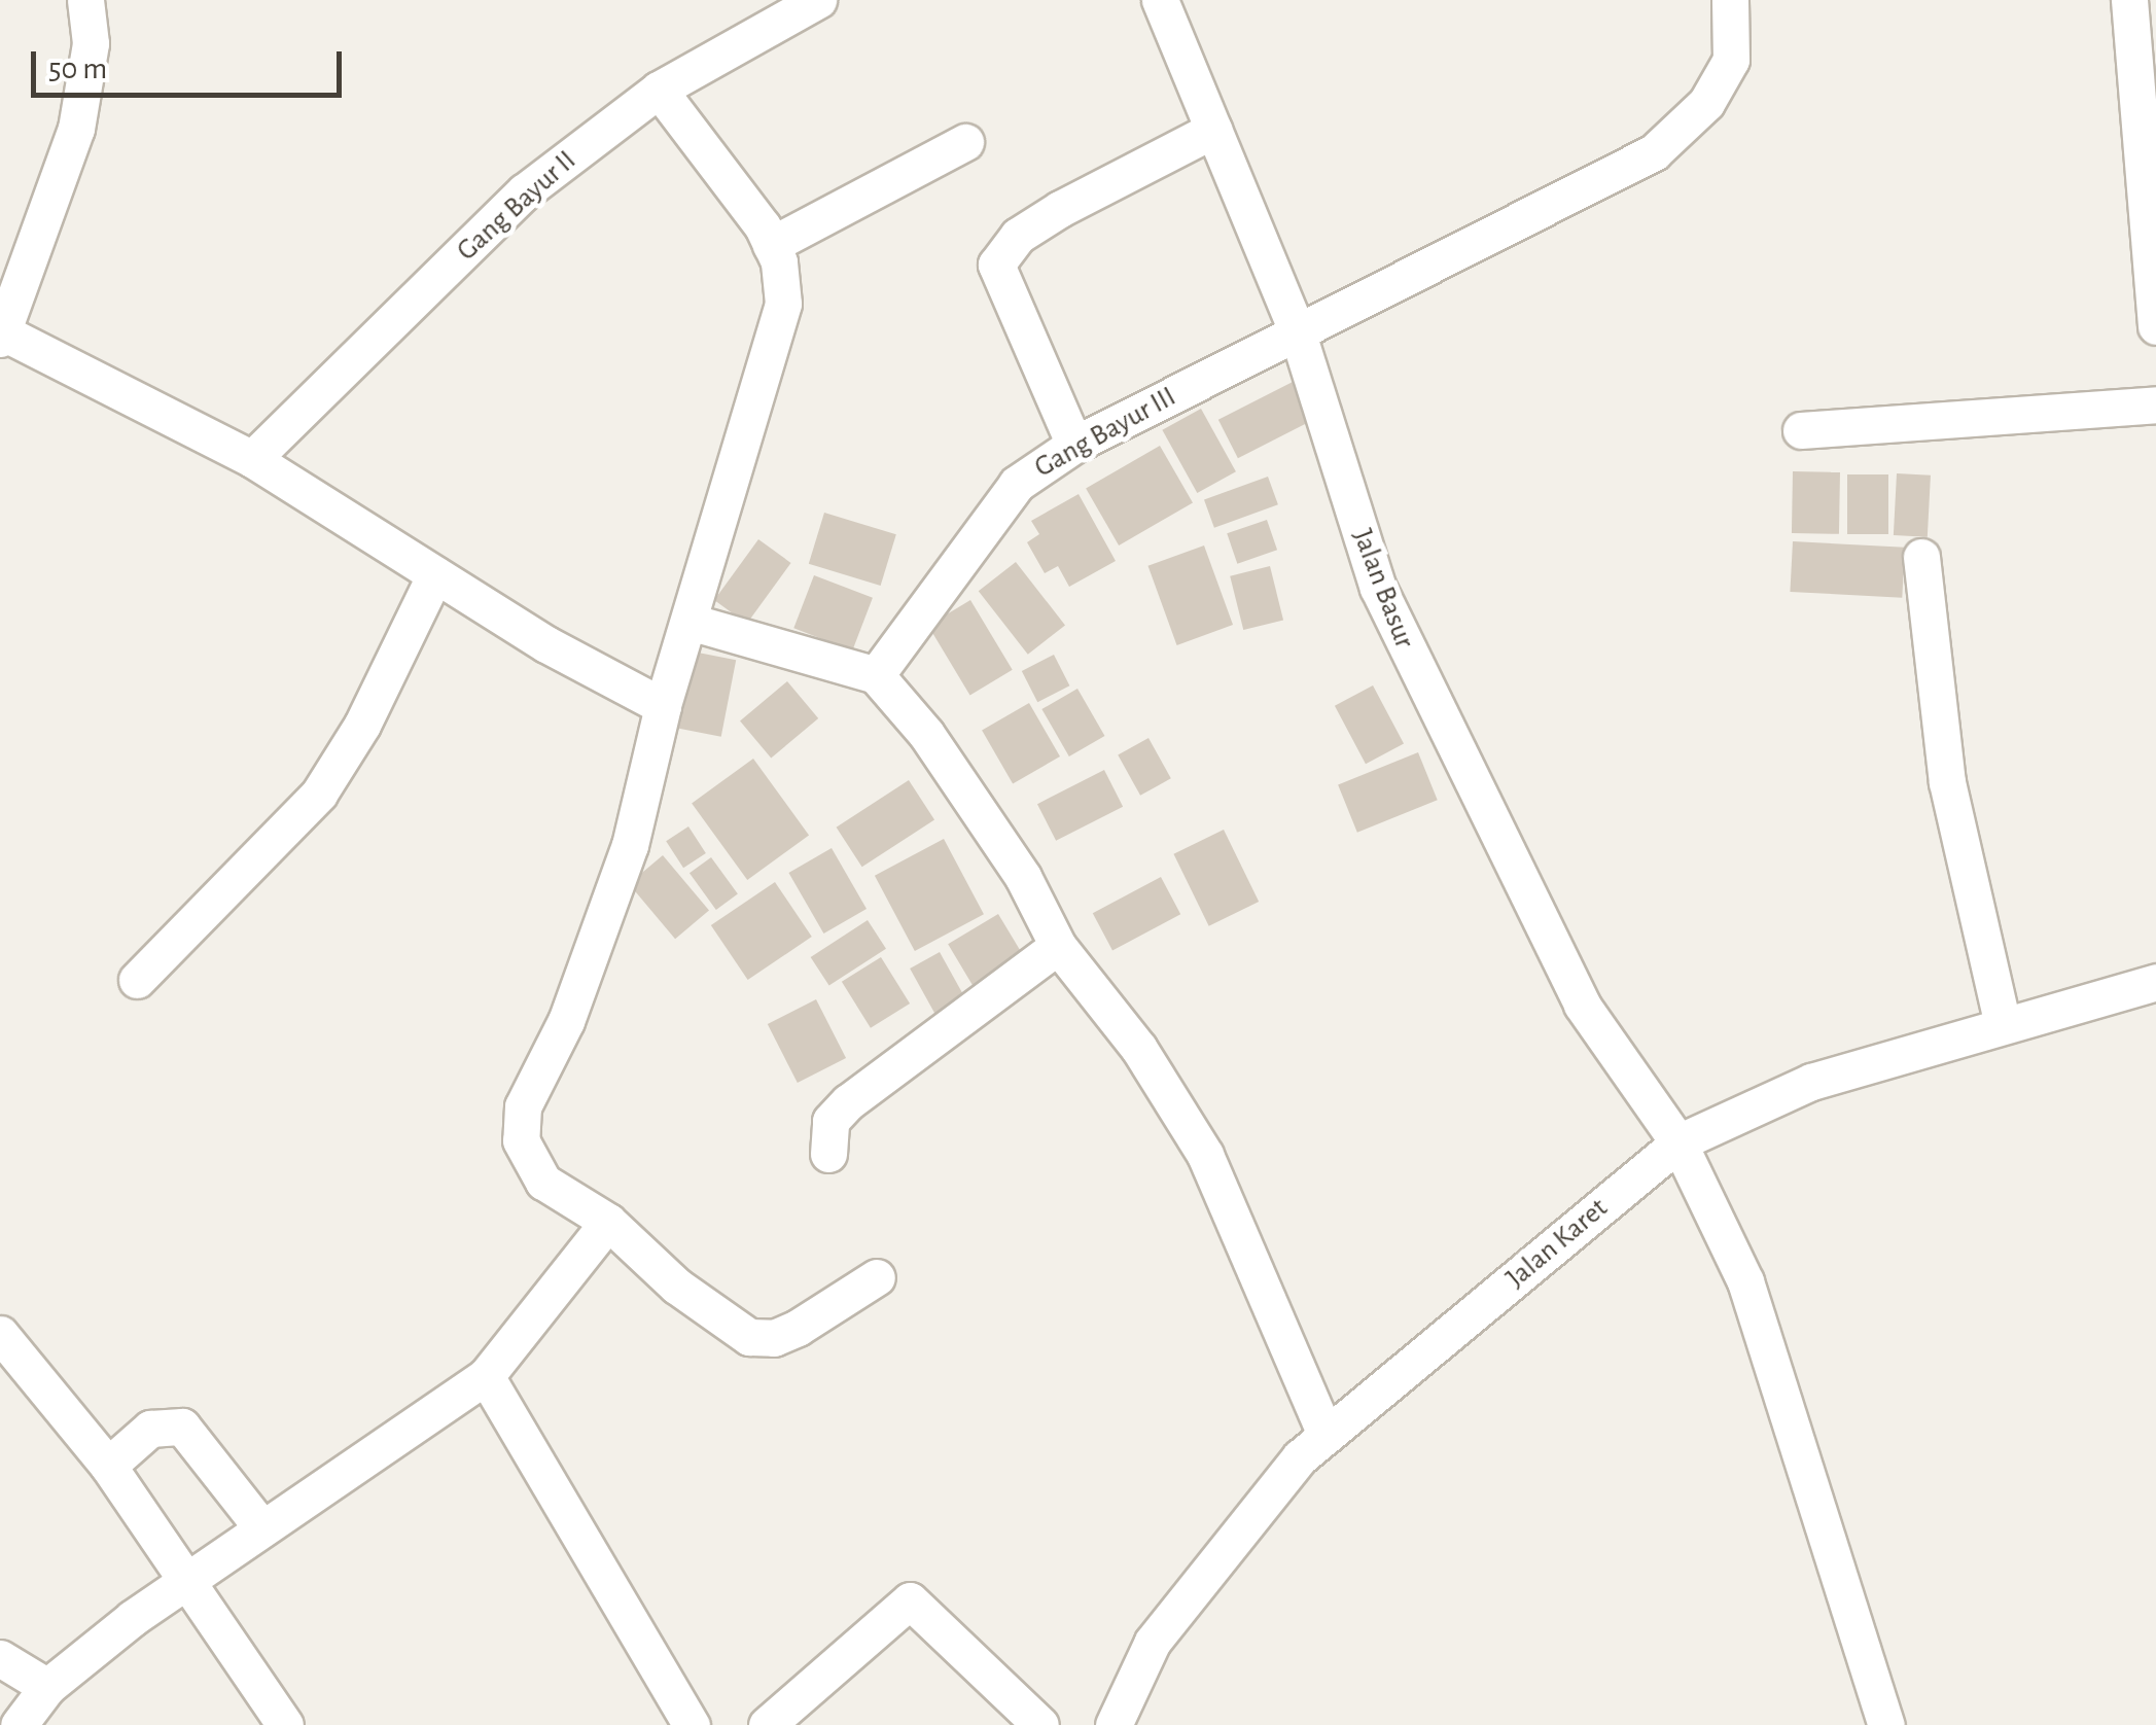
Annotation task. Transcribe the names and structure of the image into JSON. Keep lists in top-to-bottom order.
{
  "streets": {
    "street": [
      "Gang Bayur II",
      "Gang Bayur III",
      "Jalan Basur",
      "Jalan Karet"
    ]
  },
  "crossings": [
    ["Gang Bayur III", "Jalan Basur"],
    ["Jalan Basur", "Jalan Karet"]
  ],
  "scale_bar": "50 m"
}
